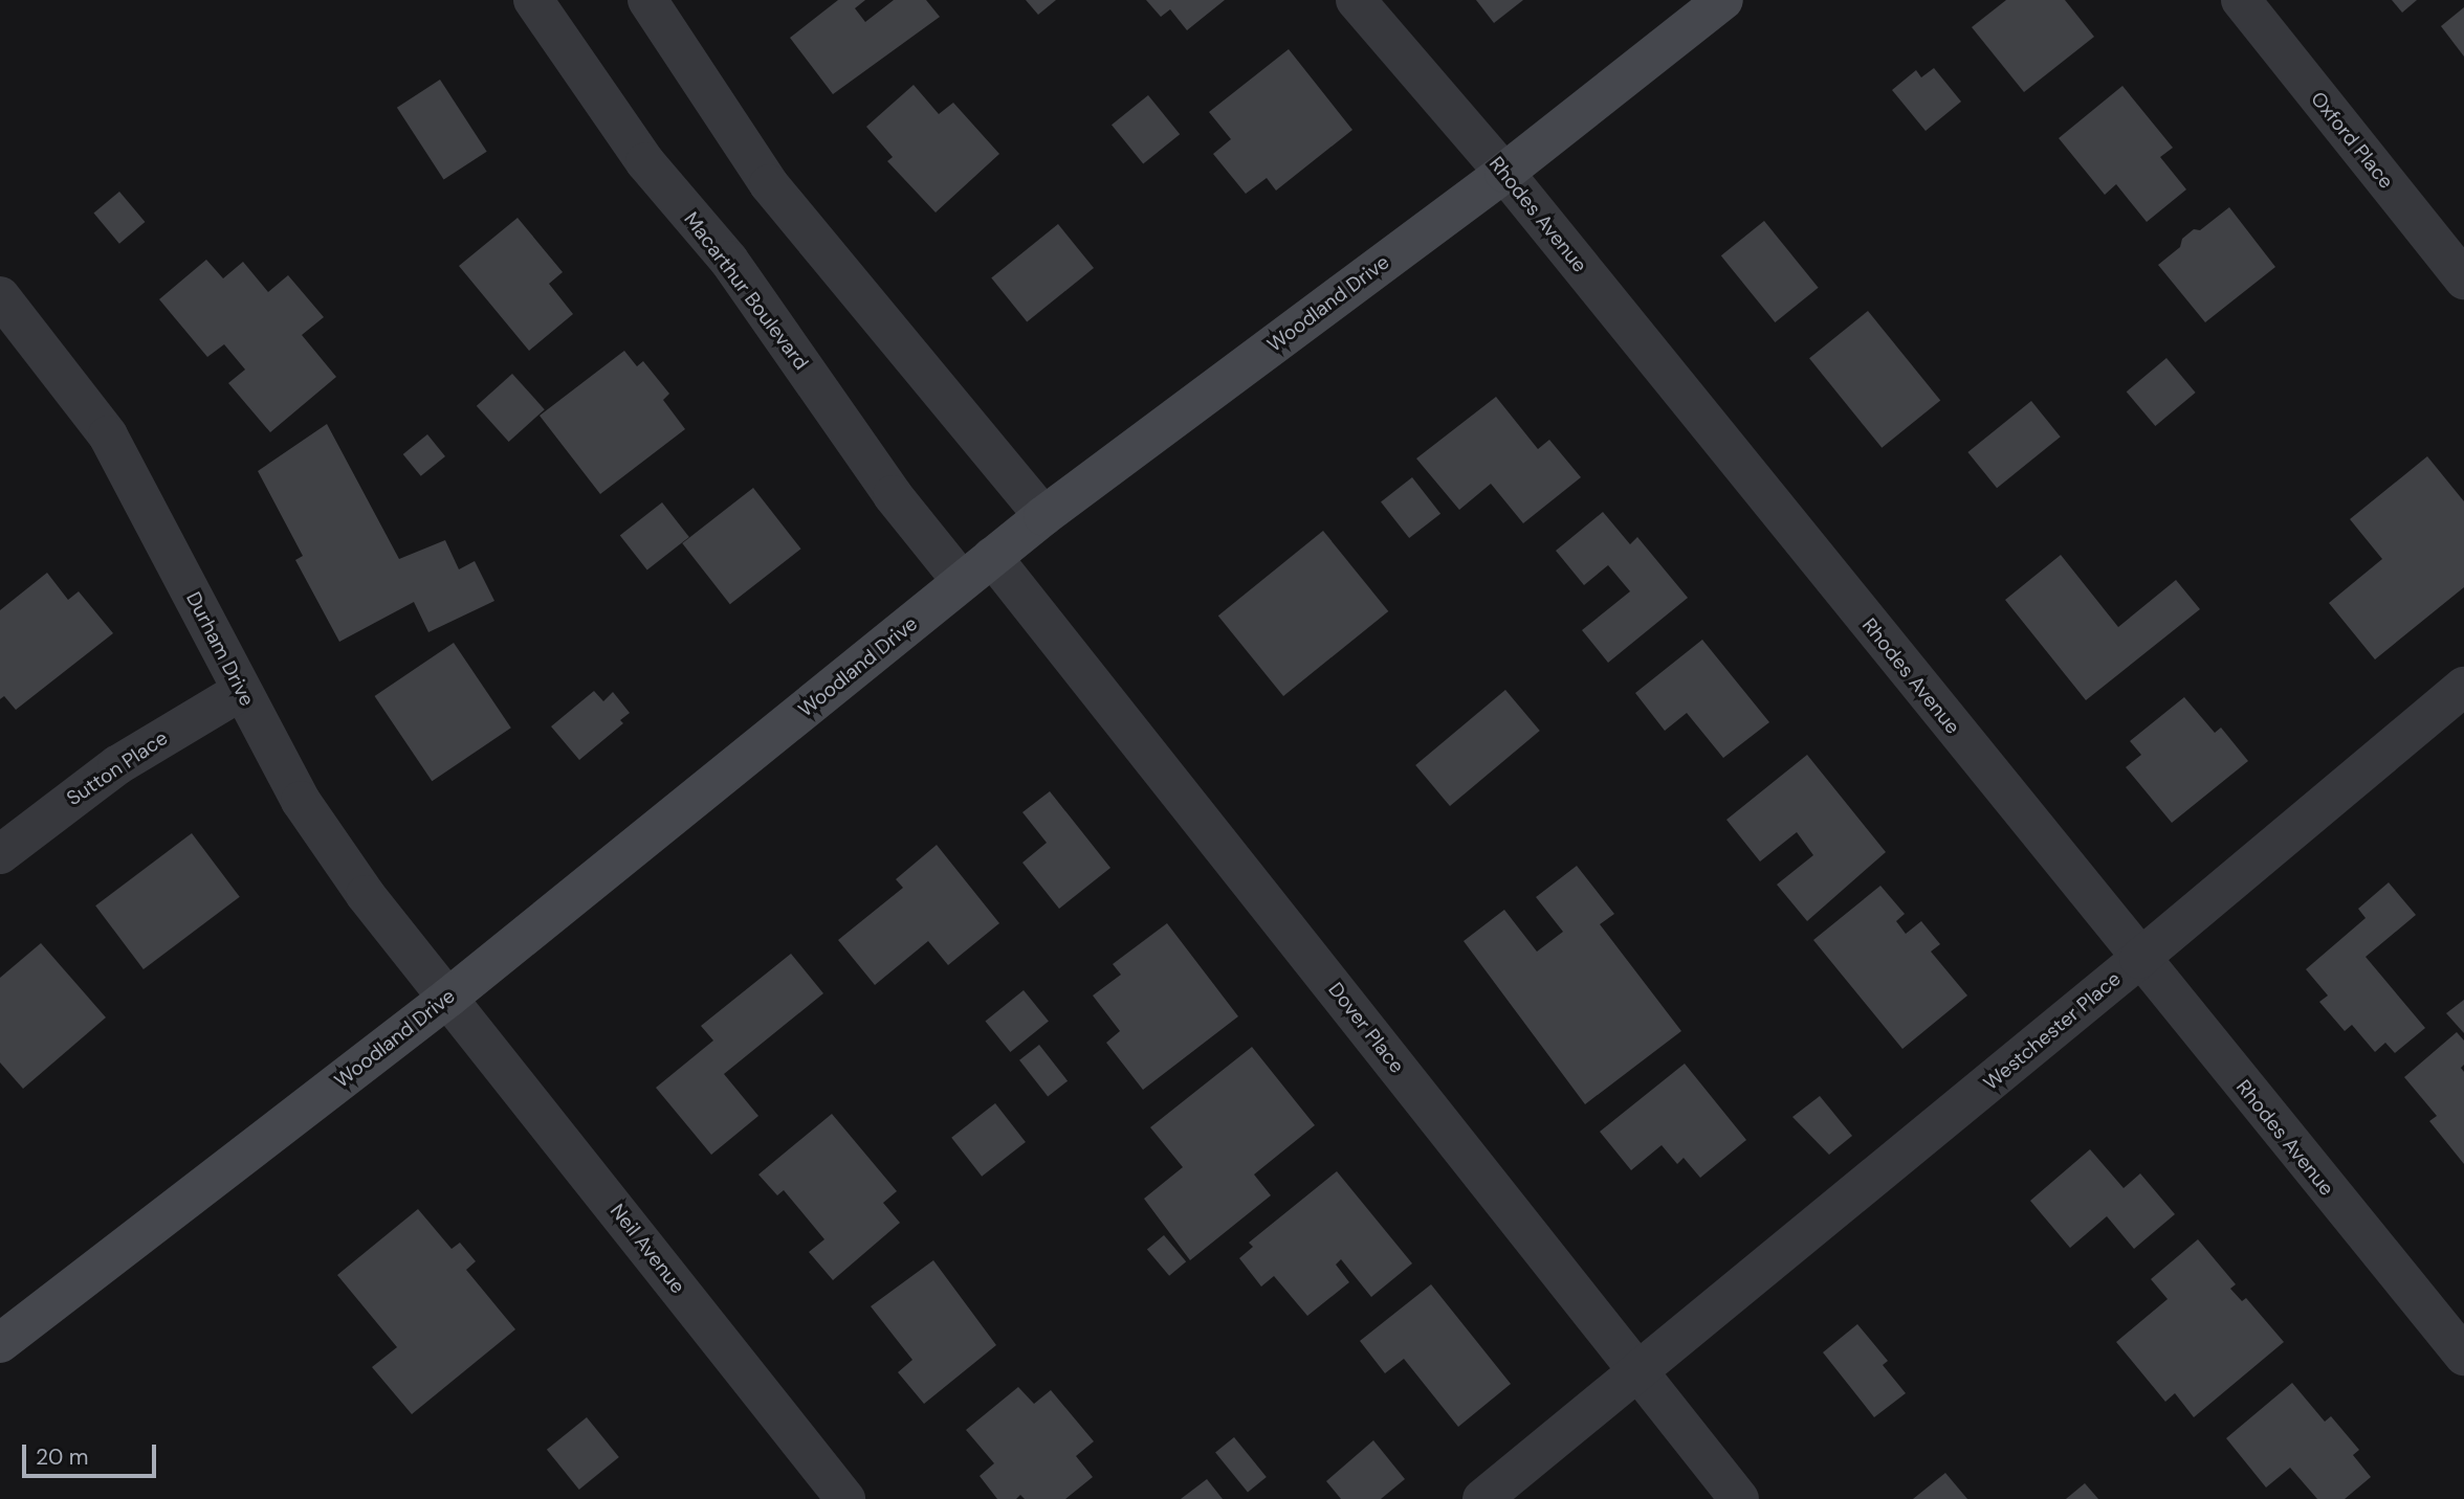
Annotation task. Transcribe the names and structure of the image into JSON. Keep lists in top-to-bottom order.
{
  "streets": {
    "main road": ["Woodland Drive"],
    "street": [
      "Oxford Place",
      "Rhodes Avenue",
      "Macarthur Boulevard",
      "Durham Drive",
      "Sutton Place",
      "Dover Place",
      "Westchester Place",
      "Neil Avenue"
    ]
  },
  "crossings": [
    ["Rhodes Avenue", "Woodland Drive"],
    ["Rhodes Avenue", "Westchester Place"],
    ["Macarthur Boulevard", "Woodland Drive"],
    ["Woodland Drive", "Durham Drive"],
    ["Woodland Drive", "Dover Place"],
    ["Woodland Drive", "Neil Avenue"],
    ["Durham Drive", "Sutton Place"],
    ["Durham Drive", "Neil Avenue"],
    ["Dover Place", "Westchester Place"]
  ],
  "scale_bar": "20 m"
}
